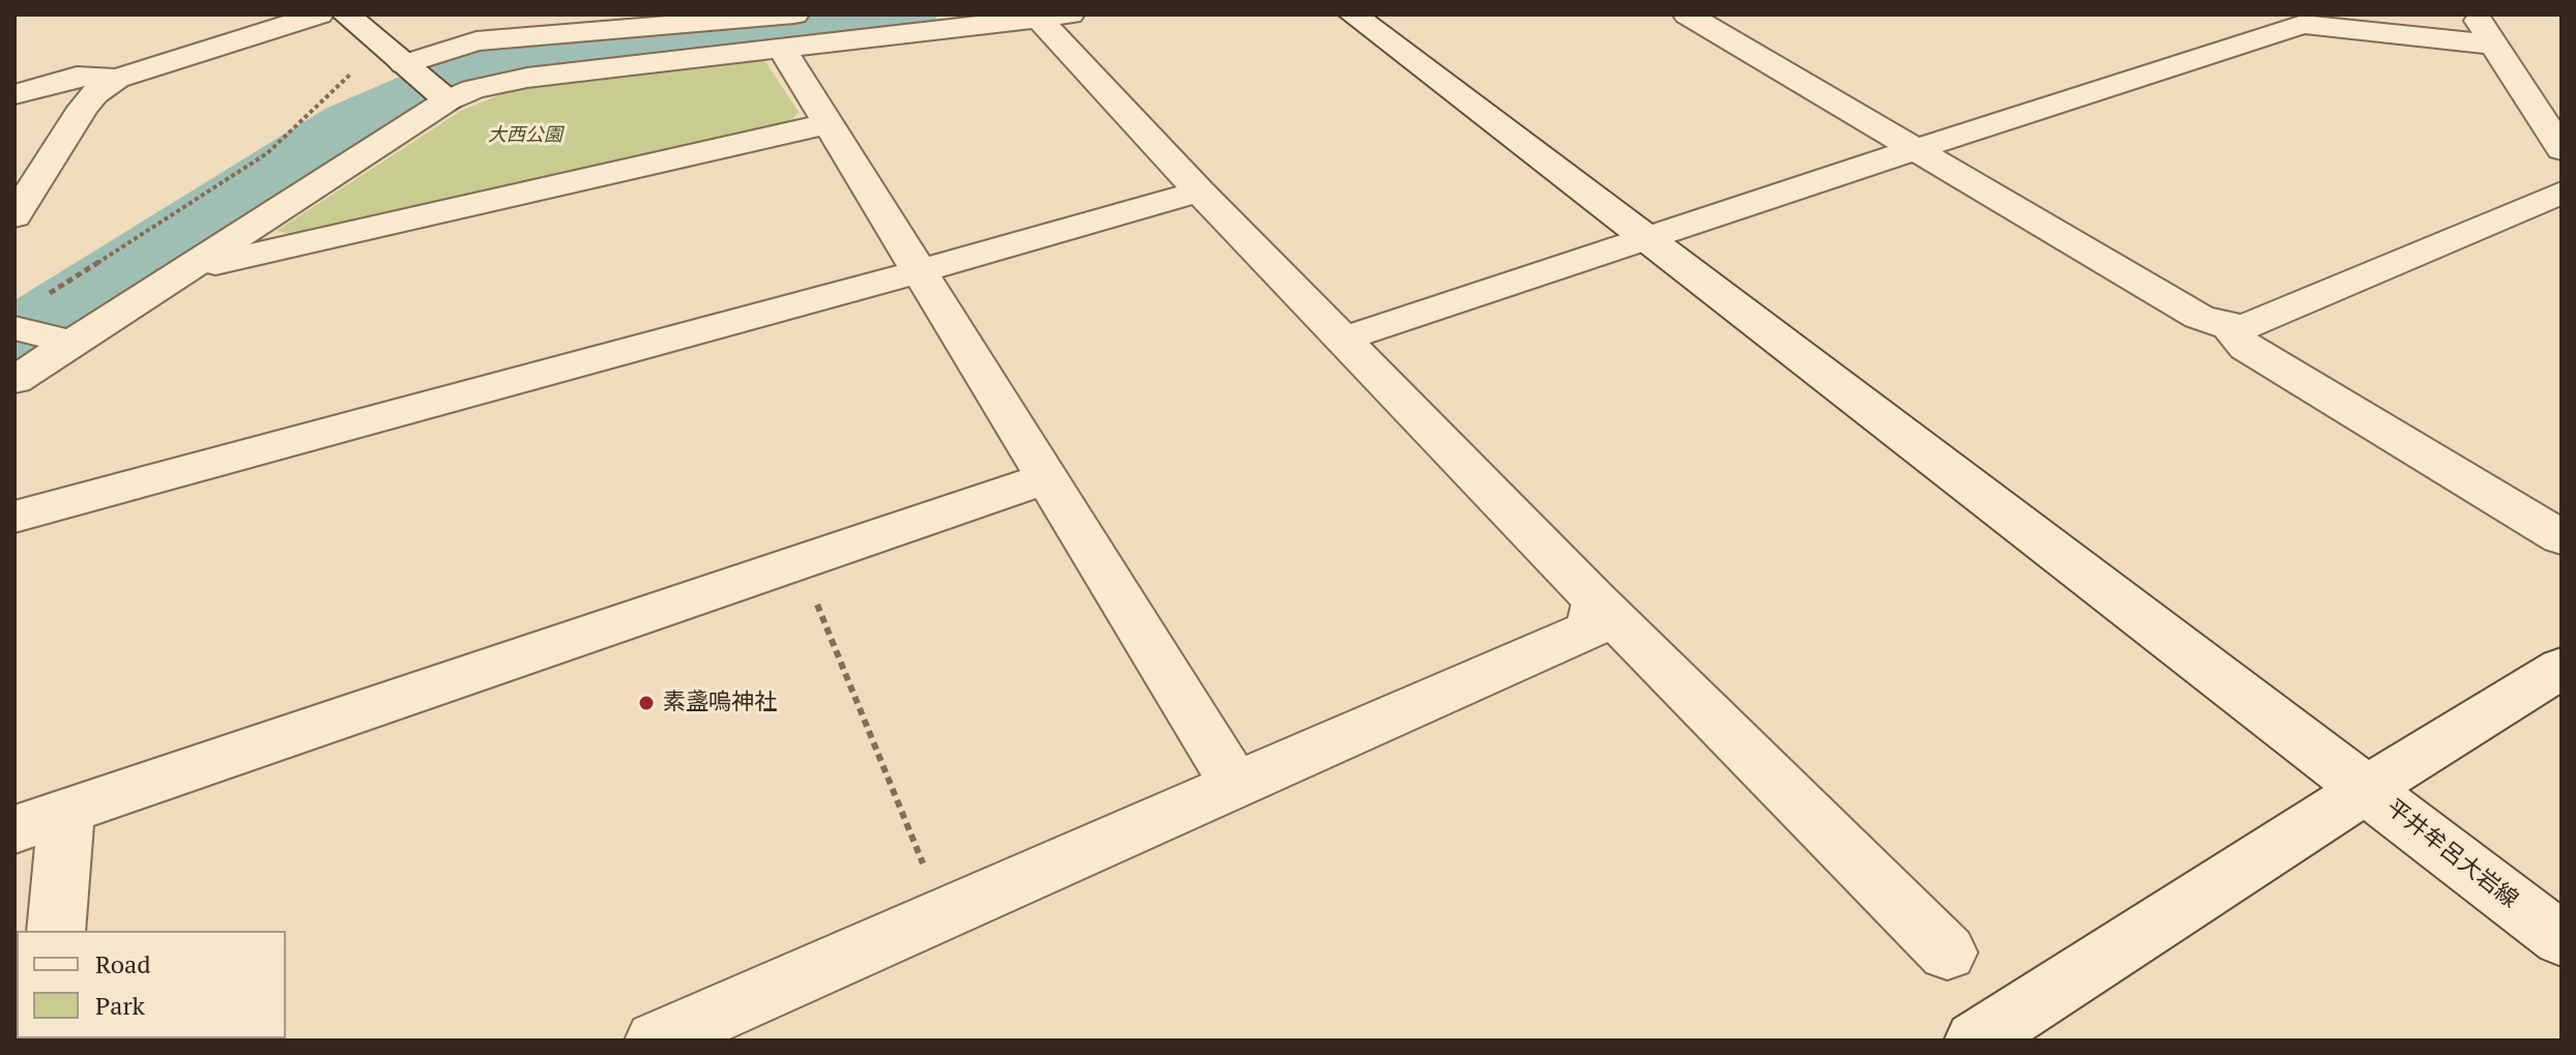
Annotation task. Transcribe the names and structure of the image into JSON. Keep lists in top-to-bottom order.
{
  "streets": {
    "street": ["平井牟呂大岩線"]
  },
  "parks": ["大西公園"],
  "places": ["素盞嗚神社"],
  "legend": ["Road", "Park"]
}
